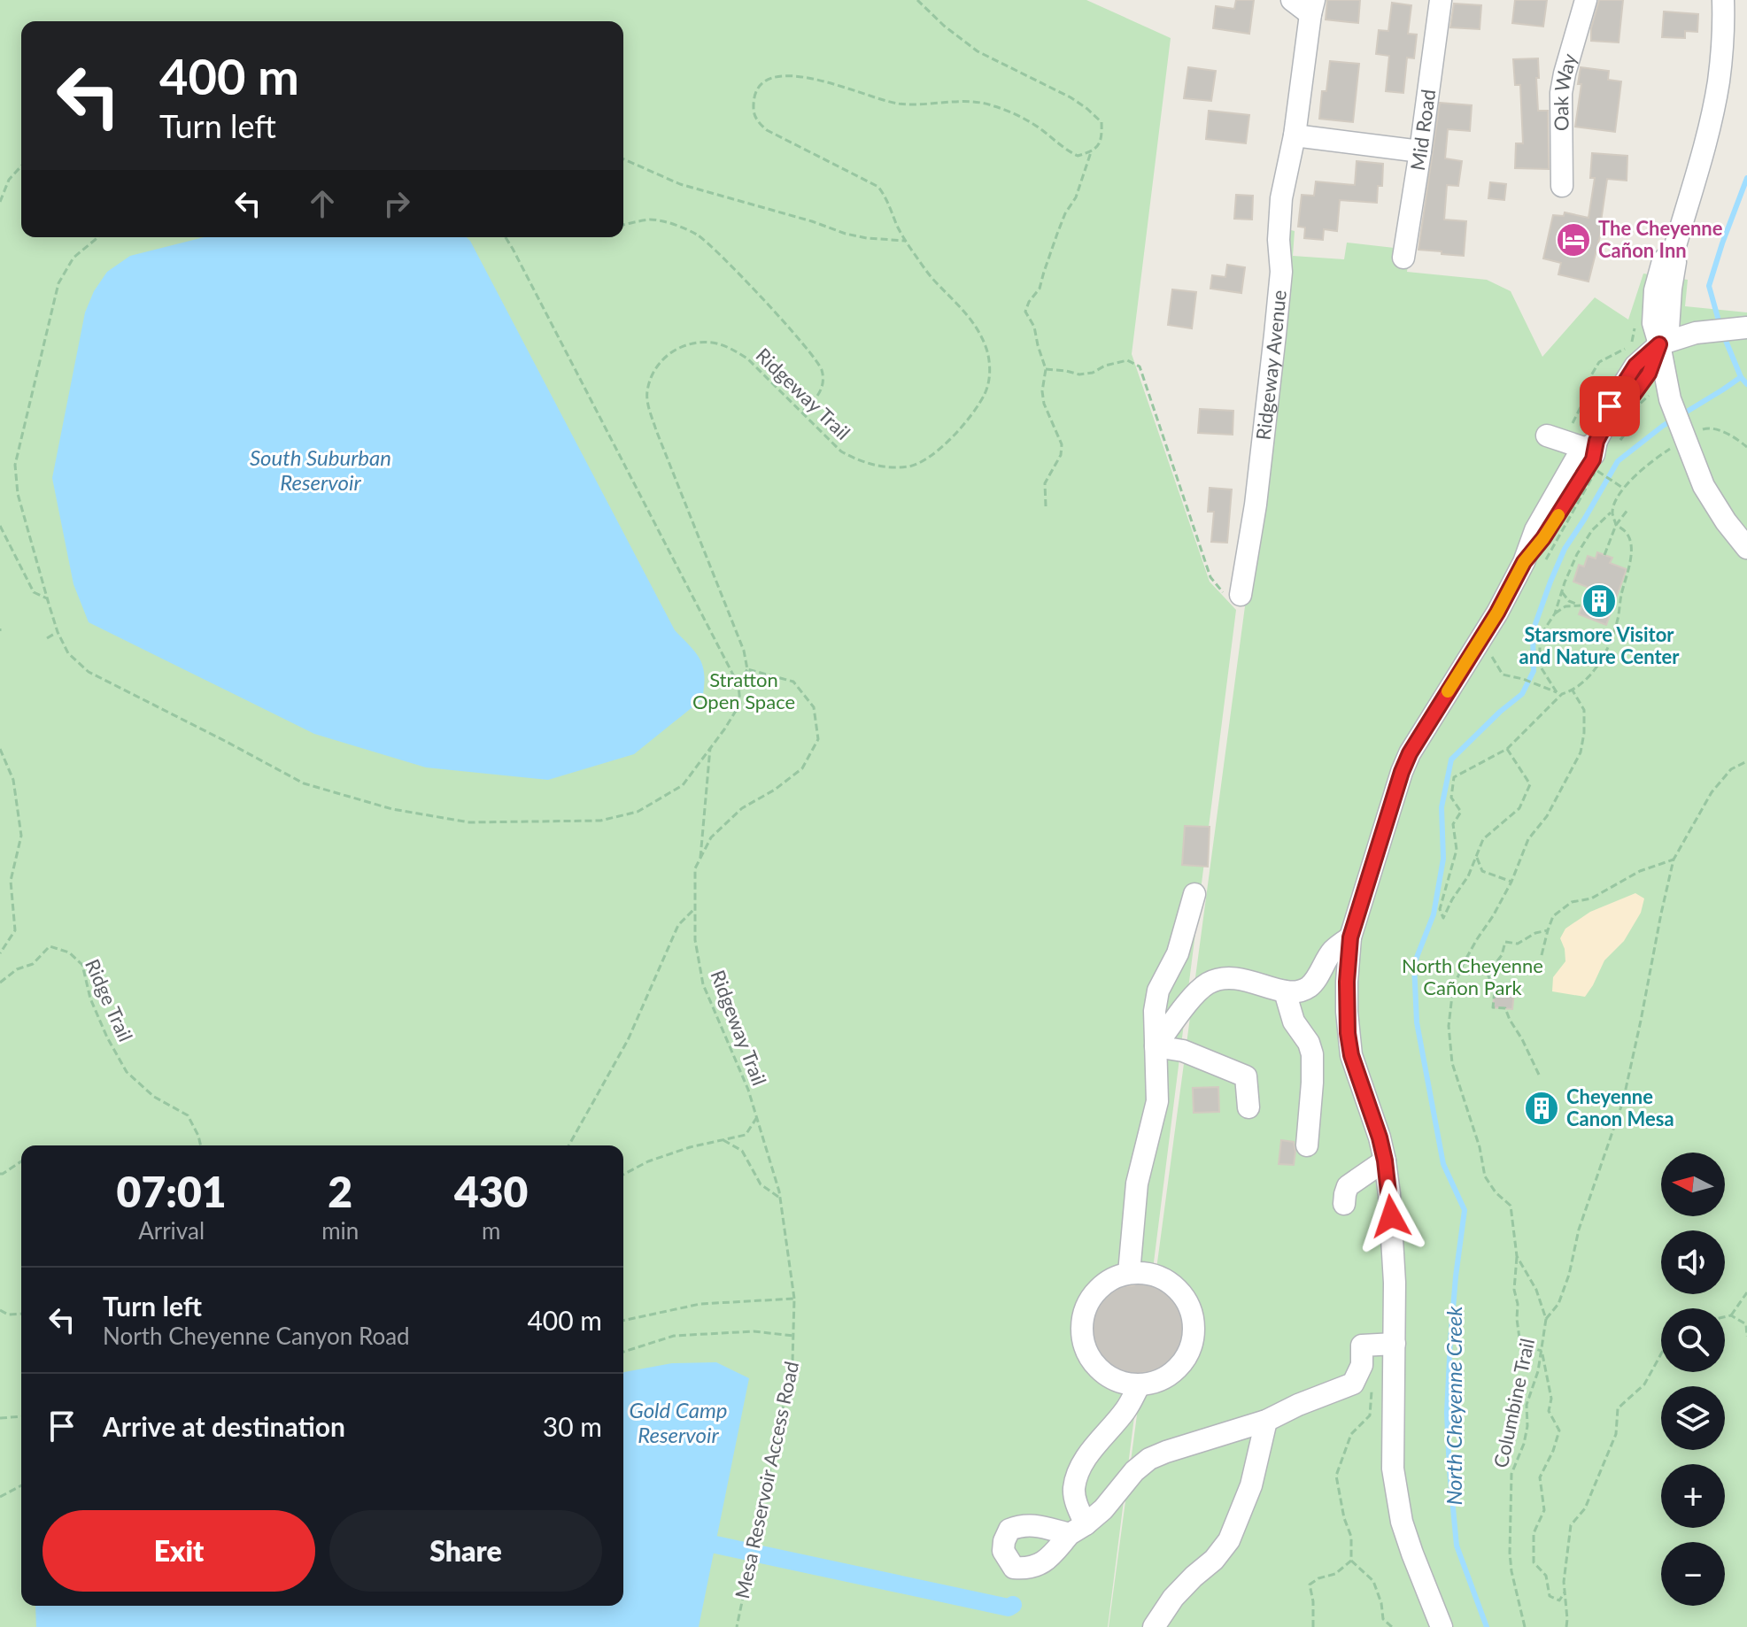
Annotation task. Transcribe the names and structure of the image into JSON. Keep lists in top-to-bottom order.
{
  "streets": {
    "street": ["Oak Way", "Mid Road", "Ridgeway Avenue"],
    "path": [
      "Ridgeway Trail",
      "Ridge Trail",
      "Columbine Trail",
      "Mesa Reservoir Access Road"
    ]
  },
  "crossings": [
    ["Ridgeway Trail", "Mesa Reservoir Access Road"]
  ],
  "water": ["South Suburban Reservoir", "North Cheyenne Creek", "Gold Camp Reservoir"],
  "parks": ["Stratton Open Space", "North Cheyenne Cañon Park"],
  "places": {
    "hotel": ["The Cheyenne Cañon Inn"],
    "building": ["Starsmore Visitor and Nature Center", "Cheyenne Canon Mesa"]
  },
  "north": "left",
  "page": {
    "turn": ["400 m", "Turn left"],
    "eta": [
      "07:01",
      "Arrival",
      "2",
      "min",
      "430",
      "m"
    ],
    "map_buttons": ["+", "−"],
    "list": [
      {
        "name": "Turn left",
        "note": "North Cheyenne Canyon Road",
        "value": "400 m"
      },
      {
        "name": "Arrive at destination",
        "value": "30 m"
      }
    ],
    "buttons": ["Exit", "Share"]
  }
}
